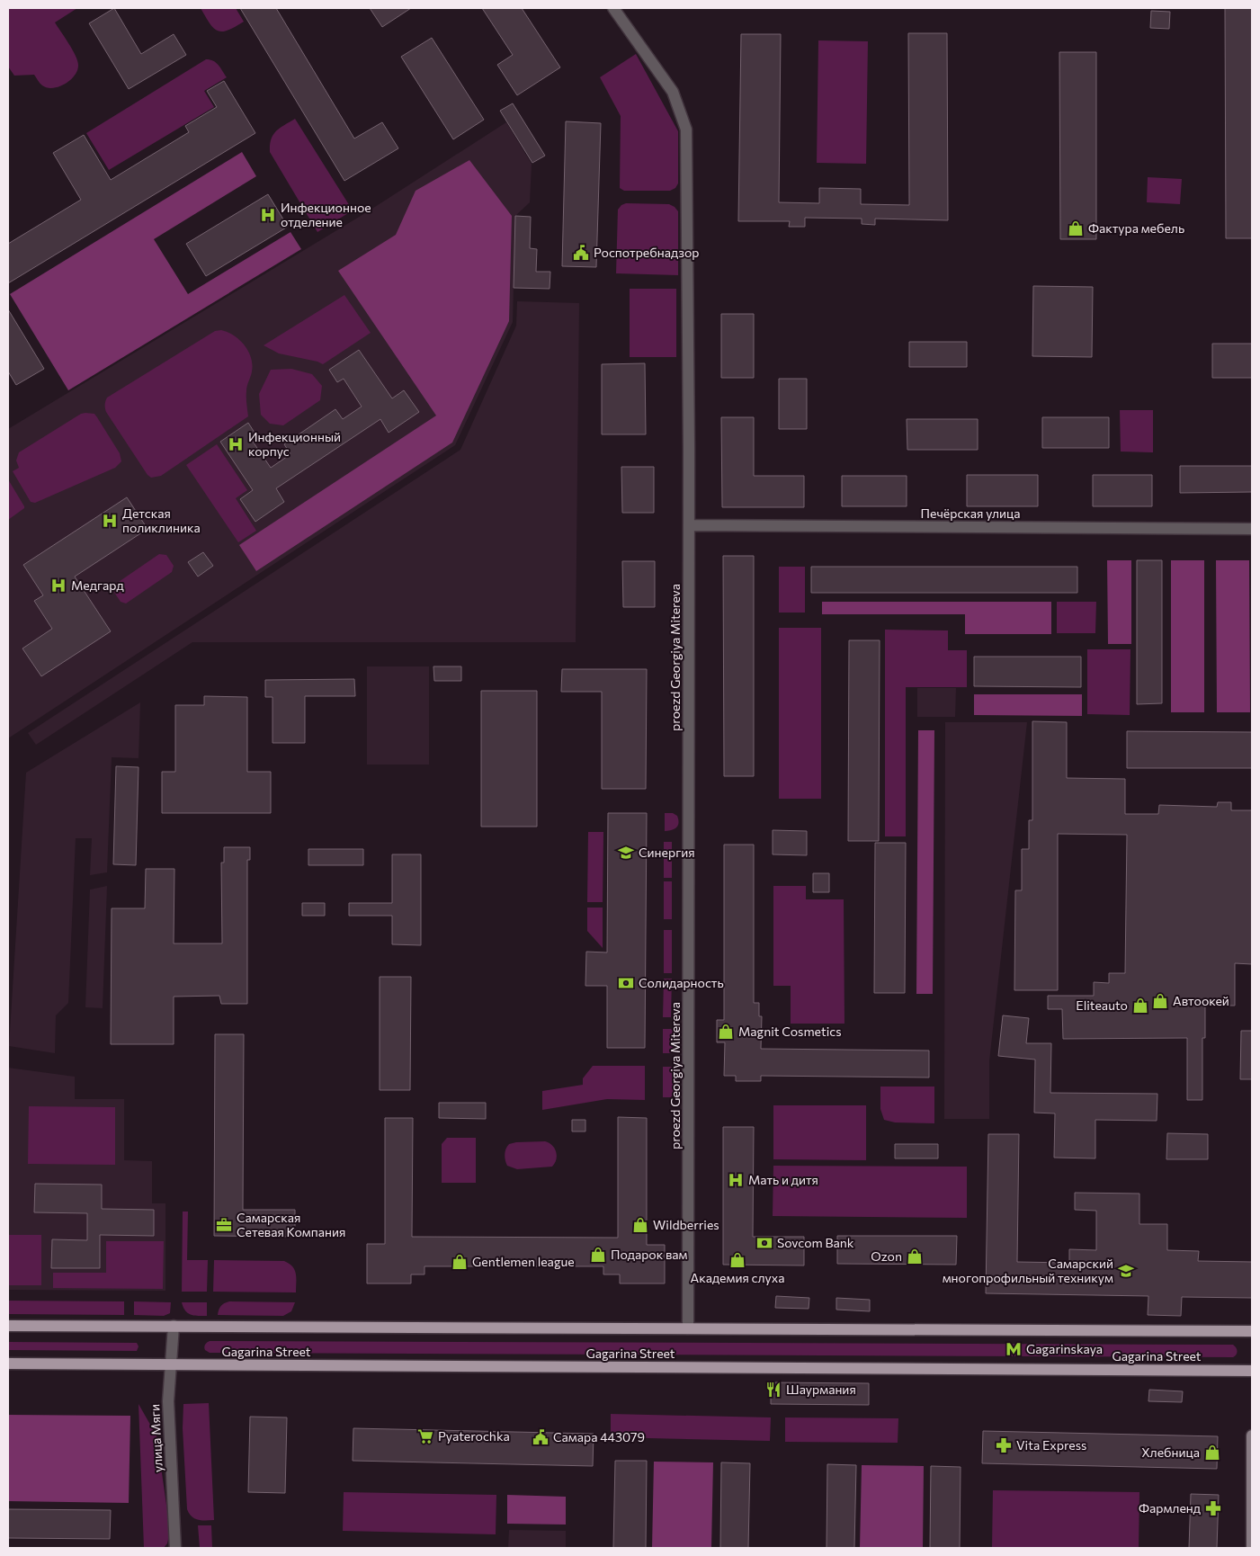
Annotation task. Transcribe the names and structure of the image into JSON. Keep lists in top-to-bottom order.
{
  "streets": {
    "main road": ["Gagarina Street"],
    "street": ["Печёрская улица", "proezd Georgiya Mitereva", "улица Мяги"]
  },
  "crossings": [
    ["Печёрская улица", "proezd Georgiya Mitereva"],
    ["proezd Georgiya Mitereva", "Gagarina Street"],
    ["Gagarina Street", "улица Мяги"]
  ],
  "places": {
    "hospital": [
      "Инфекционное отделение",
      "Инфекционный корпус",
      "Детская поликлиника",
      "Медгард",
      "Мать и дитя"
    ],
    "shop": [
      "Фактура мебель",
      "Автоокей",
      "Eliteauto",
      "Magnit Cosmetics",
      "Wildberries",
      "Подарок вам",
      "Ozon",
      "Академия слуха",
      "Gentlemen league",
      "Хлебница"
    ],
    "public building": ["Роспотребнадзор", "Самара 443079"],
    "school or university": ["Синергия", "Самарский многопрофильный техникум"],
    "bank": ["Солидарность", "Sovcom Bank"],
    "office": ["Самарская Сетевая Компания"],
    "metro station": ["Gagarinskaya"],
    "restaurant": ["Шаурмания"],
    "supermarket": ["Pyaterochka"],
    "pharmacy": ["Vita Express", "Фармленд"]
  }
}
